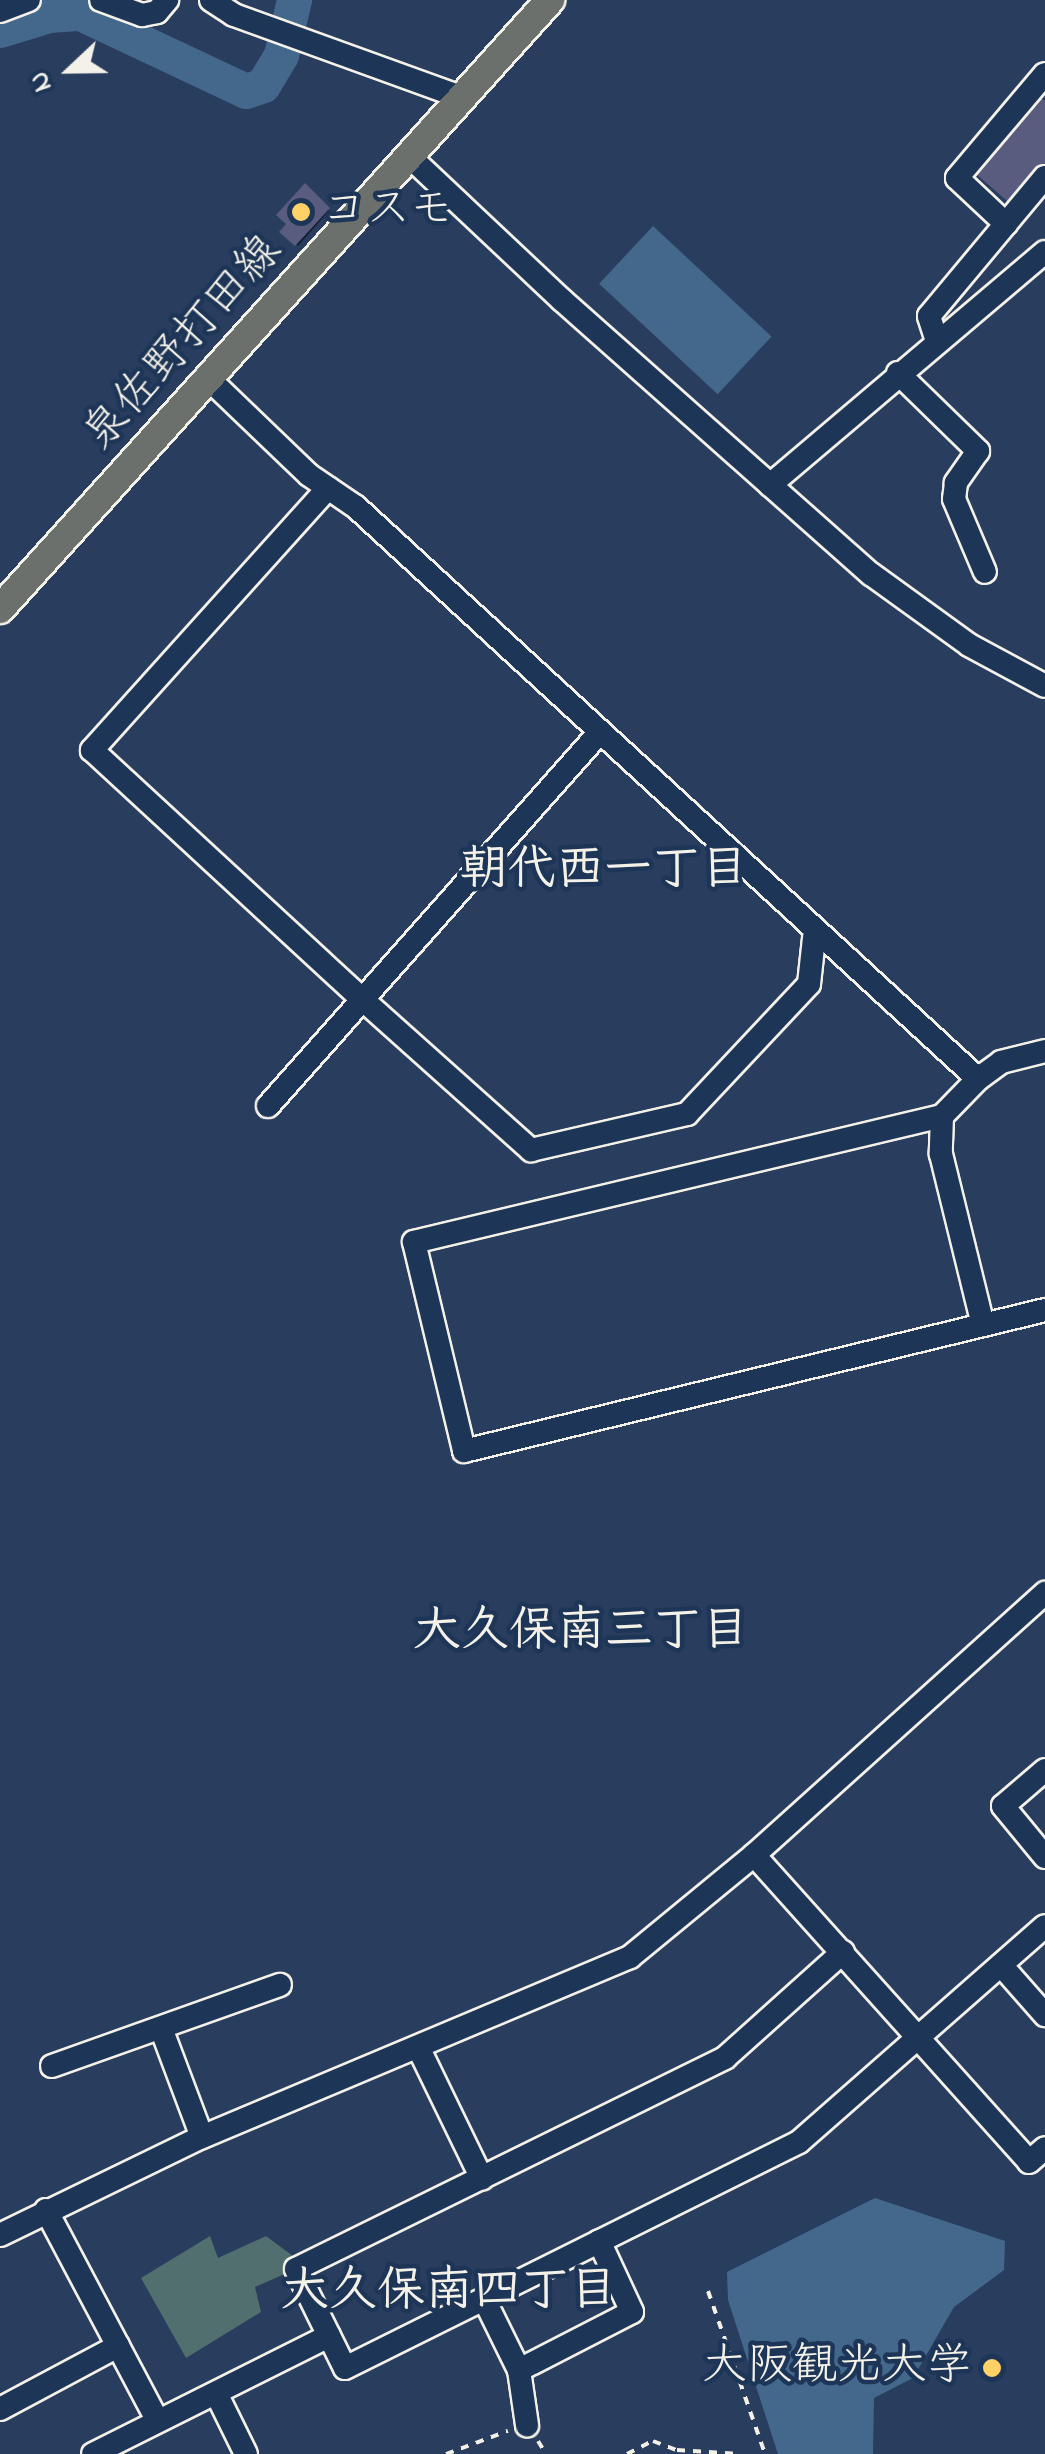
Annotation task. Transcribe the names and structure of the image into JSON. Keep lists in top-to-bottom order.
{
  "streets": {
    "main road": ["泉佐野打田線"]
  },
  "districts": ["朝代西一丁目", "大久保南三丁目", "大久保南四丁目"],
  "places": ["コスモ", "大阪観光大学"],
  "north": "left"
}
